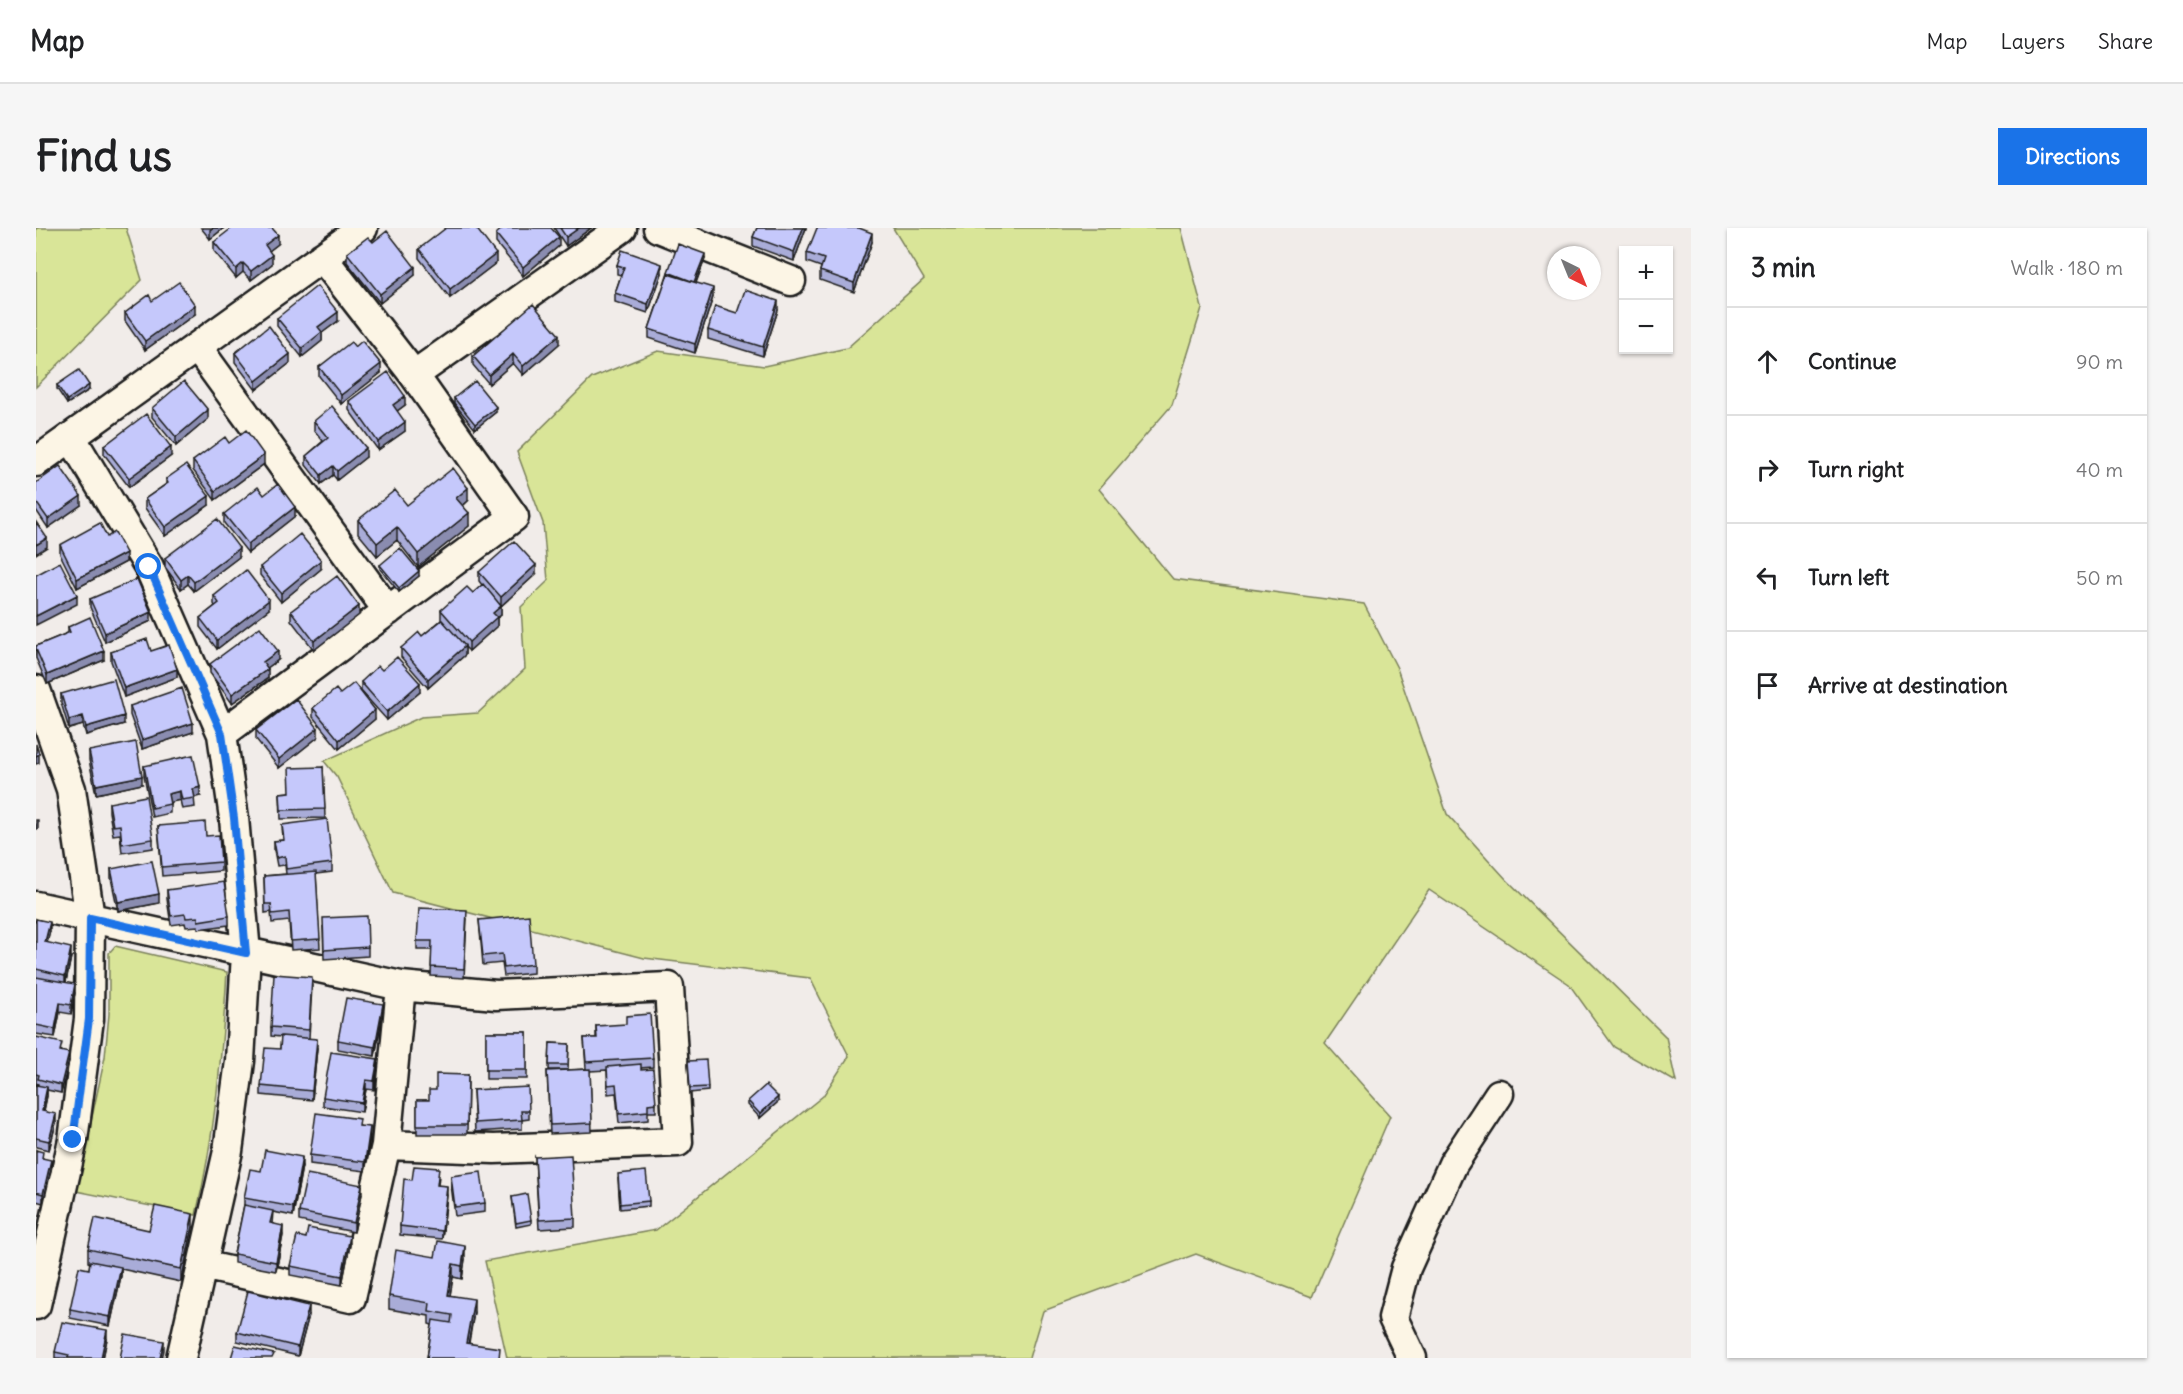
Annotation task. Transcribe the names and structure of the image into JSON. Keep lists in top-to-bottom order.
{
  "north": "bottom right",
  "page": {
    "header": "Map",
    "nav": ["Map", "Layers", "Share"],
    "buttons": "Directions",
    "title": "Find us",
    "heading": ["3 min", "Walk · 180 m"],
    "map_buttons": ["+", "−"],
    "list": [
      ["Continue", "90 m"],
      ["Turn right", "40 m"],
      ["Turn left", "50 m"],
      "Arrive at destination"
    ]
  }
}
